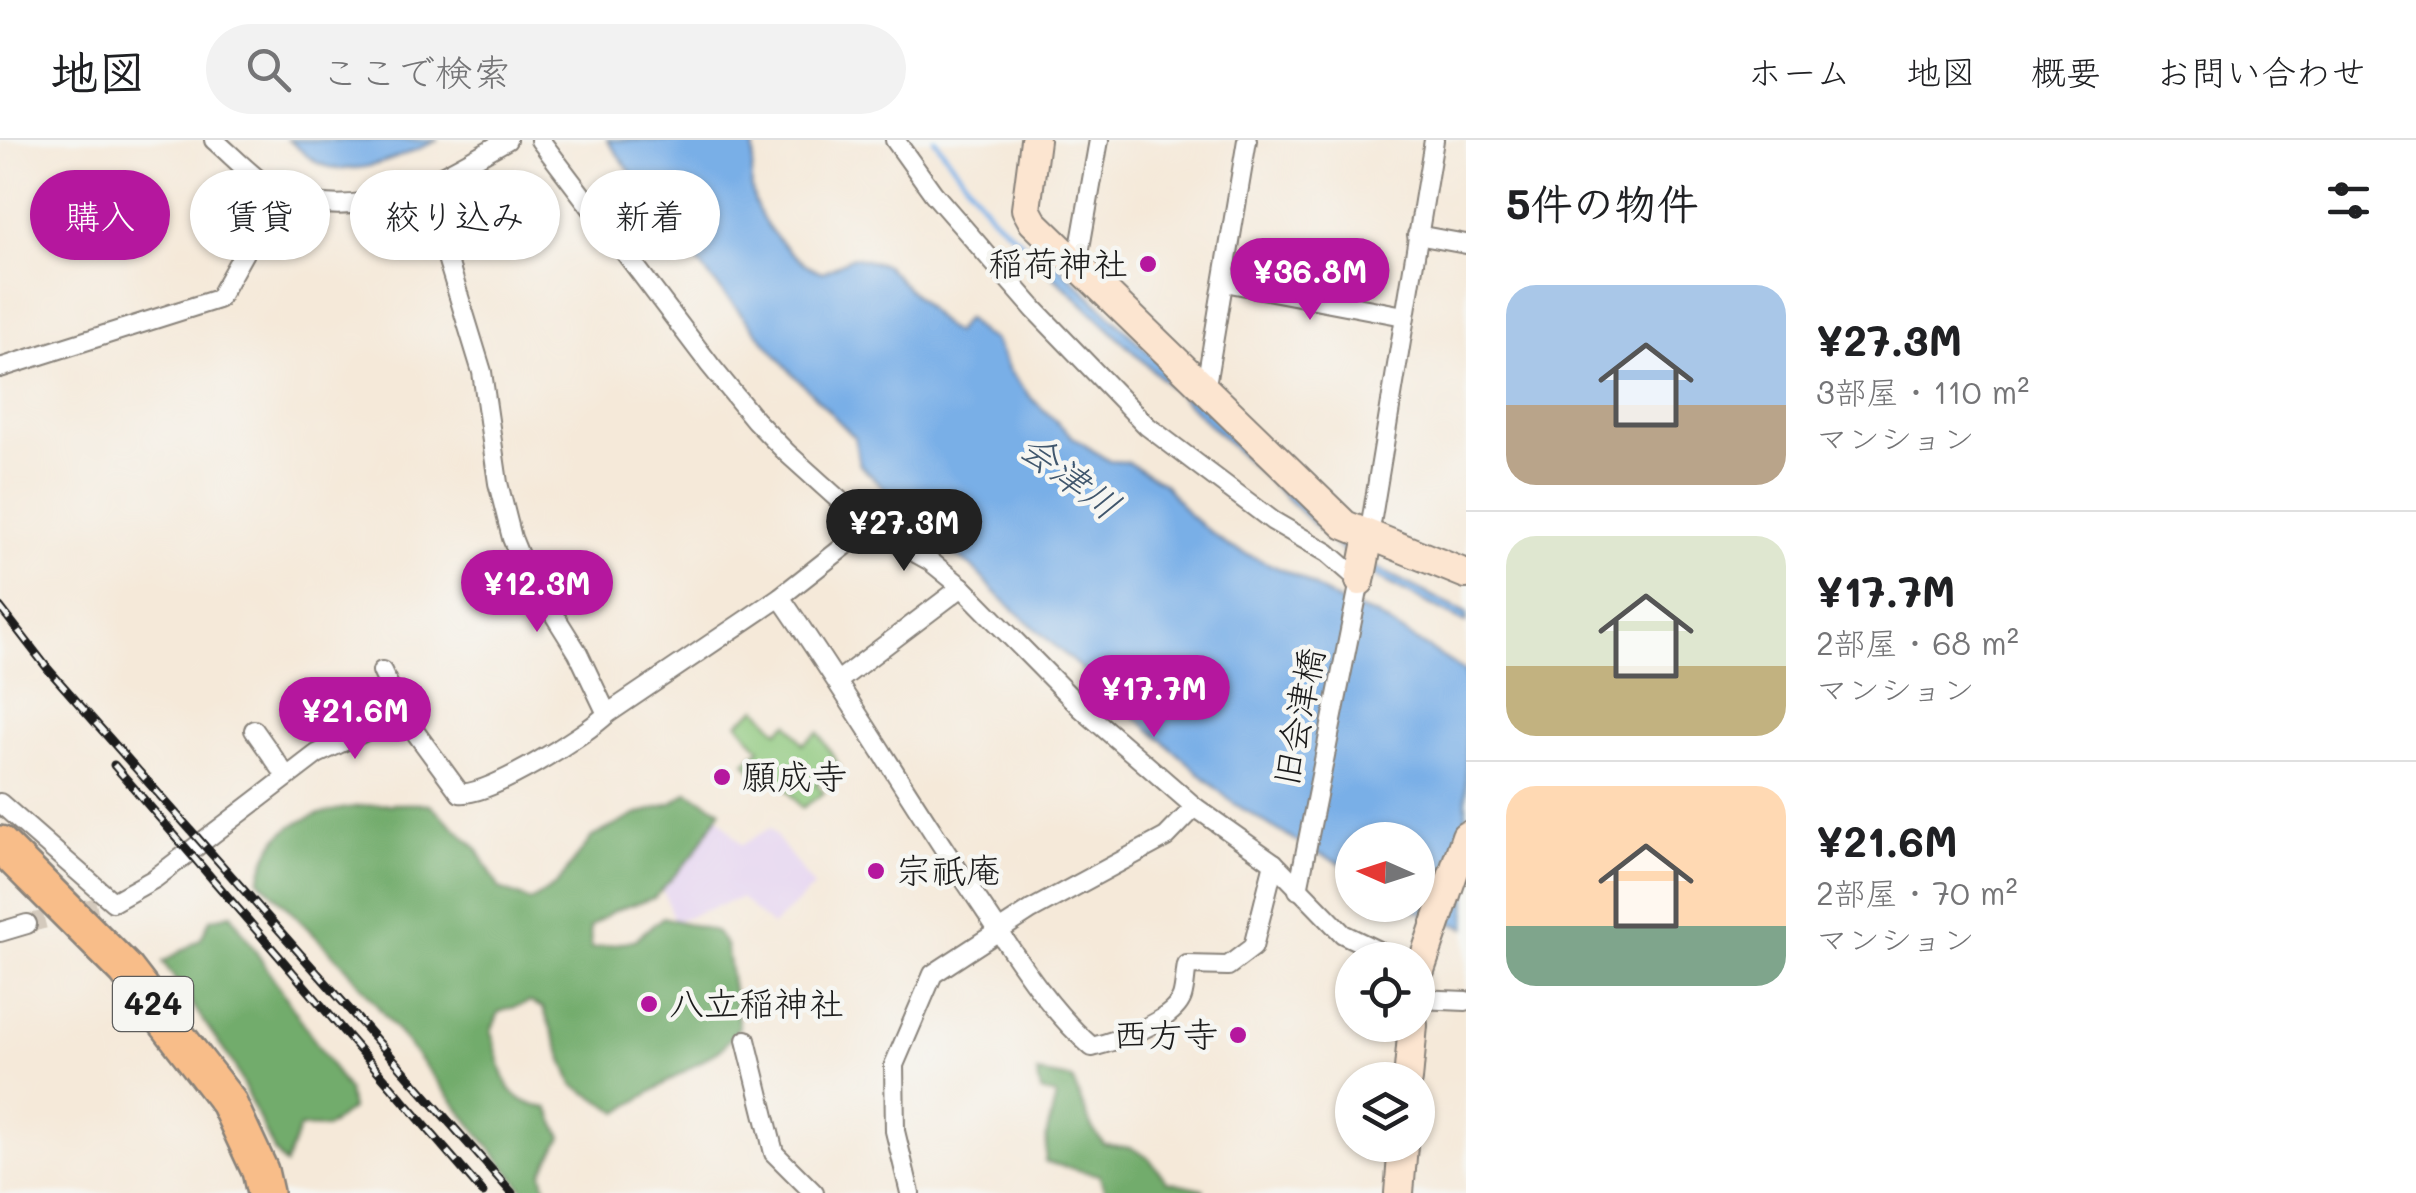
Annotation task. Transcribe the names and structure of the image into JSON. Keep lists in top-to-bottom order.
{
  "streets": {
    "highway": ["424"],
    "street": ["旧会津橋"]
  },
  "water": ["会津川"],
  "places": [
    "稲荷神社",
    "願成寺",
    "宗祇庵",
    "八立稲神社",
    "西方寺"
  ],
  "north": "left",
  "page": {
    "header": "地図",
    "search": "ここで検索",
    "nav": [
      "ホーム",
      "地図",
      "概要",
      "お問い合わせ"
    ],
    "heading": "5件の物件",
    "chip": [
      "購入",
      "賃貸",
      "絞り込み",
      "新着"
    ],
    "price": [
      "¥36.8M",
      "¥27.3M",
      "¥12.3M",
      "¥17.7M",
      "¥21.6M"
    ],
    "list": [
      {
        "name": "¥27.3M",
        "note": "3部屋 · 110 m² · マンション"
      },
      {
        "name": "¥17.7M",
        "note": "2部屋 · 68 m² · マンション"
      },
      {
        "name": "¥21.6M",
        "note": "2部屋 · 70 m² · マンション"
      }
    ]
  }
}
